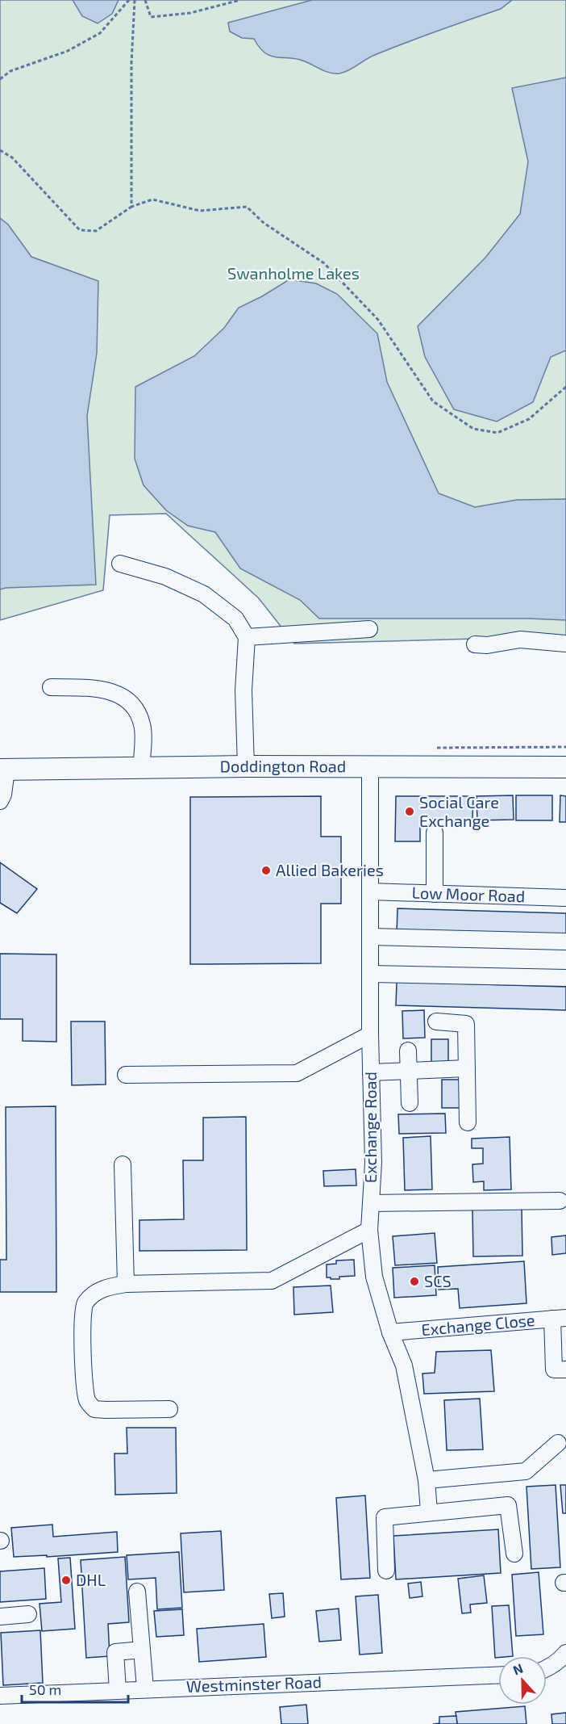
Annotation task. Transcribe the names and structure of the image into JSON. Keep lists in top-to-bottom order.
{
  "streets": {
    "main road": ["Doddington Road"],
    "street": [
      "Low Moor Road",
      "Exchange Road",
      "Exchange Close",
      "Westminster Road"
    ]
  },
  "crossings": [
    ["Doddington Road", "Exchange Road"],
    ["Low Moor Road", "Exchange Road"],
    ["Exchange Road", "Exchange Close"]
  ],
  "parks": ["Swanholme Lakes"],
  "places": [
    "Social Care Exchange",
    "Allied Bakeries",
    "SCS",
    "DHL"
  ],
  "scale_bar": "50 m",
  "north": "top"
}
